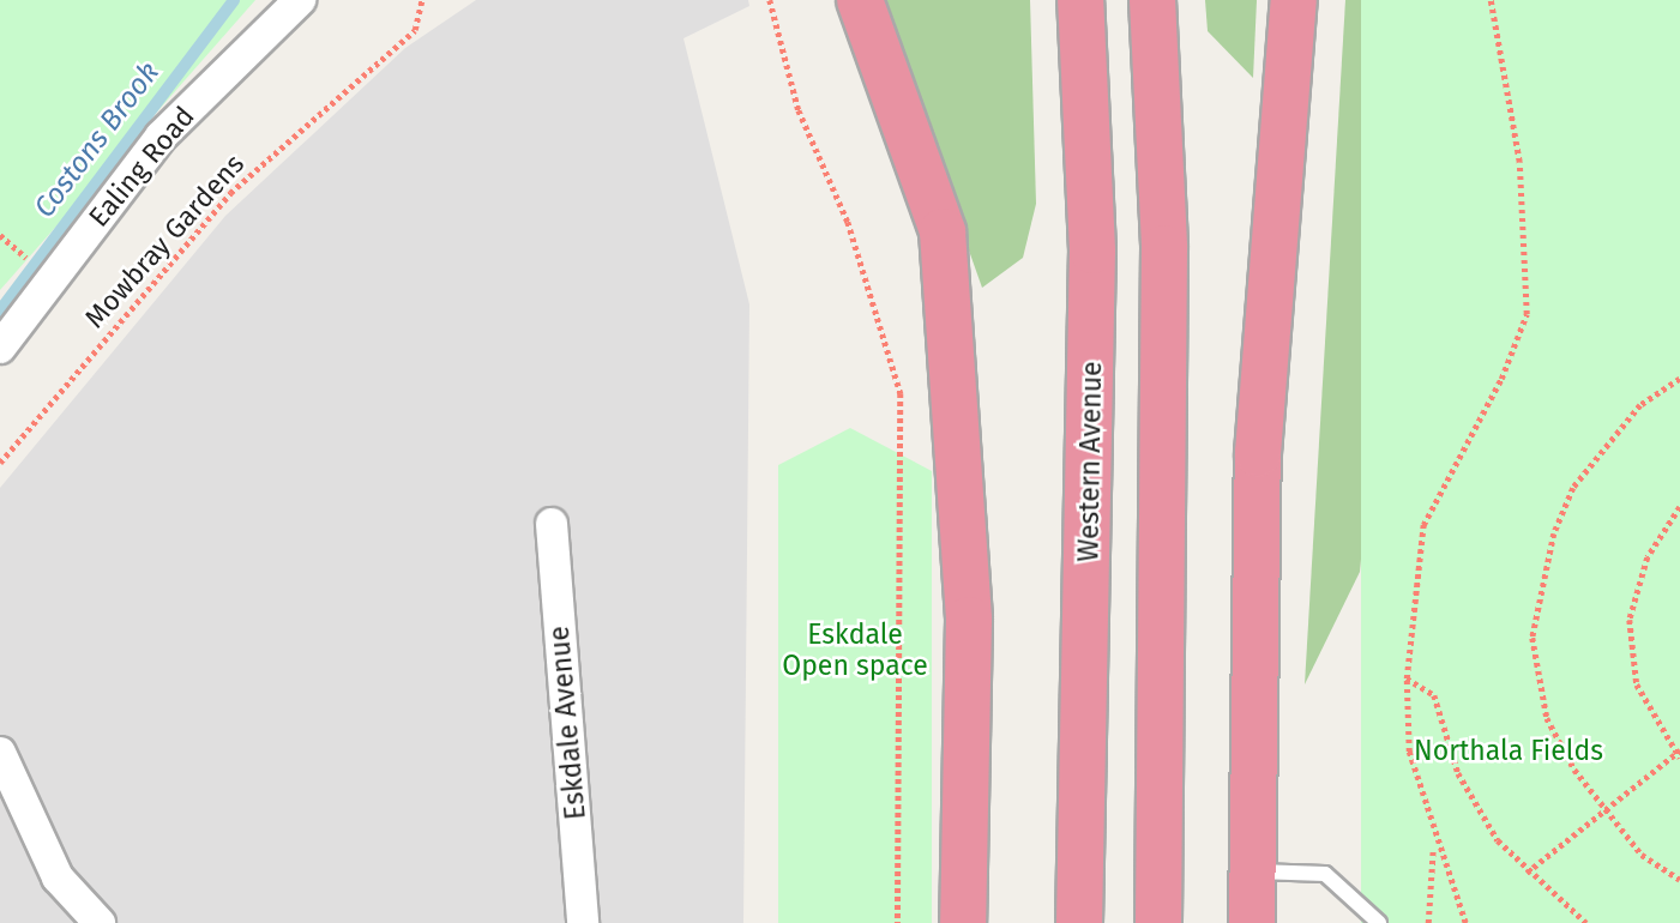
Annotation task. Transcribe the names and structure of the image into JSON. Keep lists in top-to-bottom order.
{
  "streets": {
    "highway": ["Western Avenue"],
    "street": ["Ealing Road", "Eskdale Avenue"],
    "path": ["Mowbray Gardens"]
  },
  "water": ["Costons Brook"],
  "parks": ["Eskdale Open space", "Northala Fields"]
}
